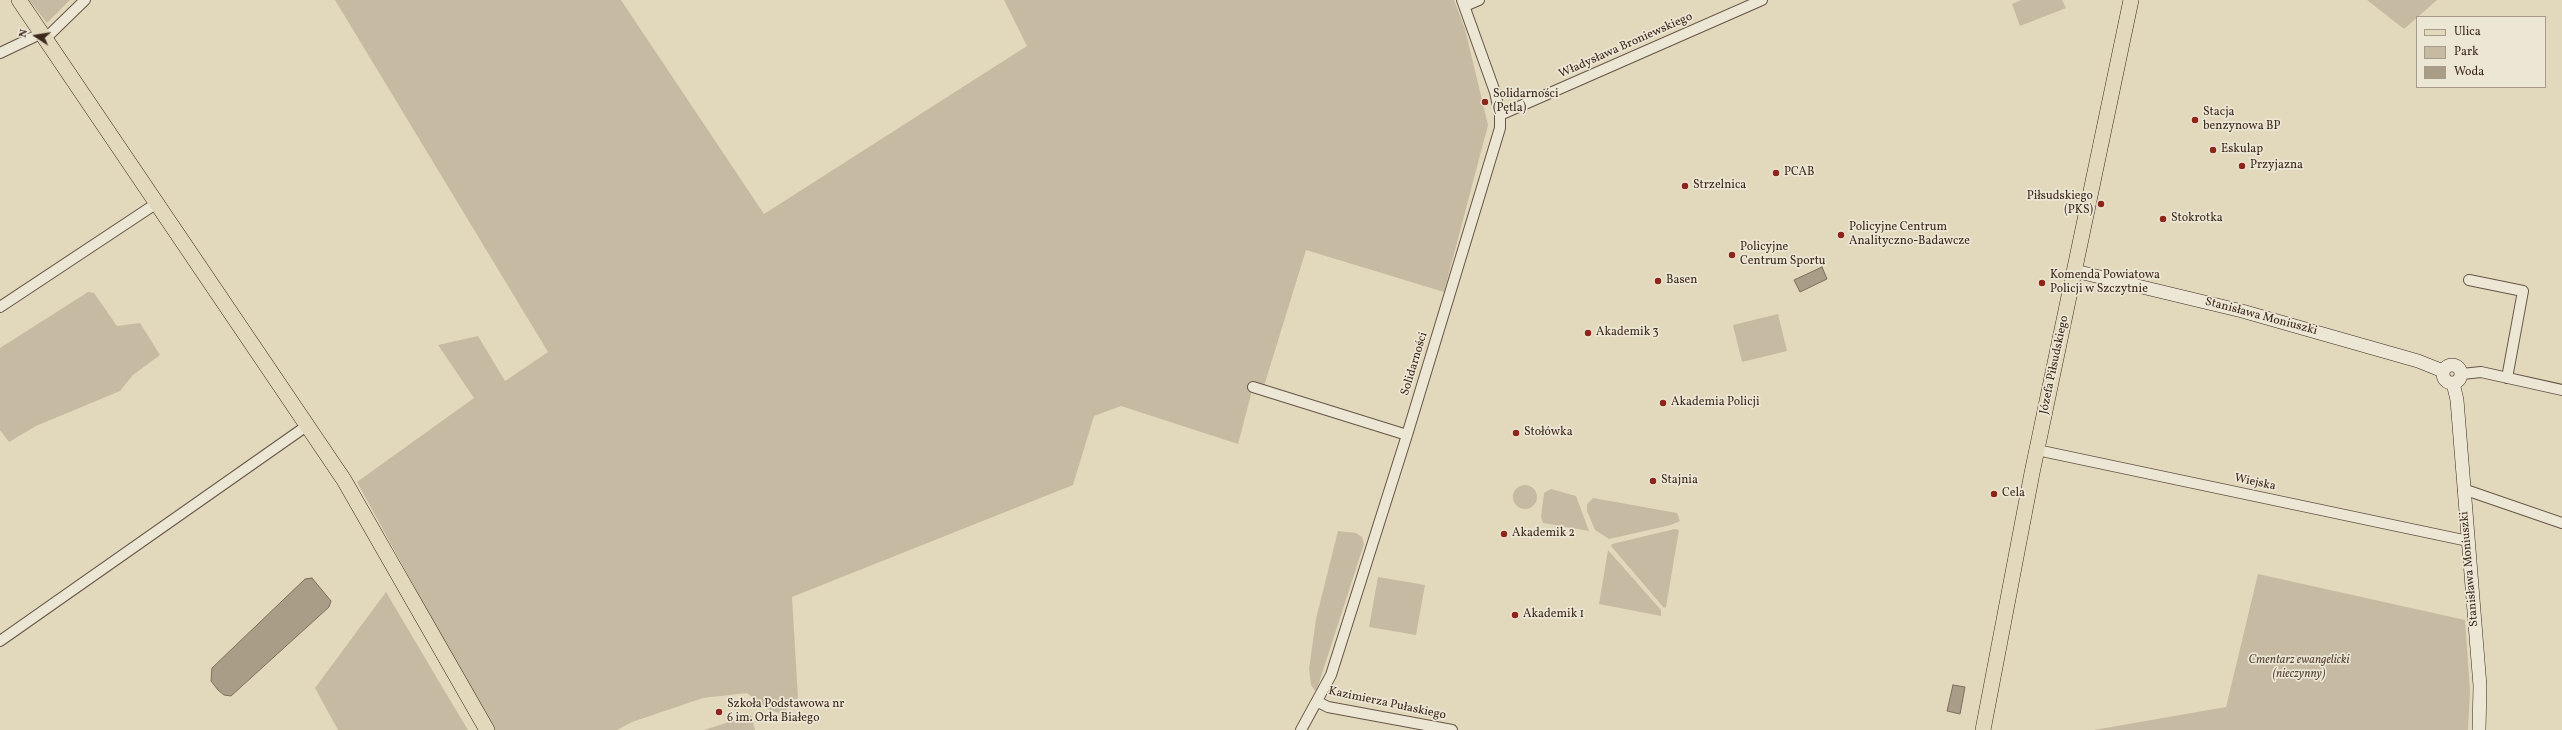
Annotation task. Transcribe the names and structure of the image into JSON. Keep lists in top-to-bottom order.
{
  "streets": {
    "main road": ["Józefa Piłsudskiego"],
    "street": [
      "Władysława Broniewskiego",
      "Stanisława Moniuszki",
      "Solidarności",
      "Wiejska",
      "Kazimierza Pułaskiego"
    ]
  },
  "crossings": [
    ["Władysława Broniewskiego", "Solidarności"],
    ["Stanisława Moniuszki", "Józefa Piłsudskiego"],
    ["Stanisława Moniuszki", "Wiejska"],
    ["Solidarności", "Kazimierza Pułaskiego"],
    ["Józefa Piłsudskiego", "Wiejska"]
  ],
  "parks": ["Cmentarz ewangelicki (nieczynny)"],
  "places": [
    "Solidarności (Pętla)",
    "Stacja benzynowa BP",
    "Eskulap",
    "Przyjazna",
    "PCAB",
    "Strzelnica",
    "Piłsudskiego (PKS)",
    "Stokrotka",
    "Policyjne Centrum Analityczno-Badawcze",
    "Policyjne Centrum Sportu",
    "Basen",
    "Komenda Powiatowa Policji w Szczytnie",
    "Akademik 3",
    "Akademia Policji",
    "Stołówka",
    "Stajnia",
    "Cela",
    "Akademik 2",
    "Akademik 1",
    "Szkoła Podstawowa nr 6 im. Orła Białego"
  ],
  "legend": ["Ulica", "Park", "Woda"],
  "north": "left"
}
